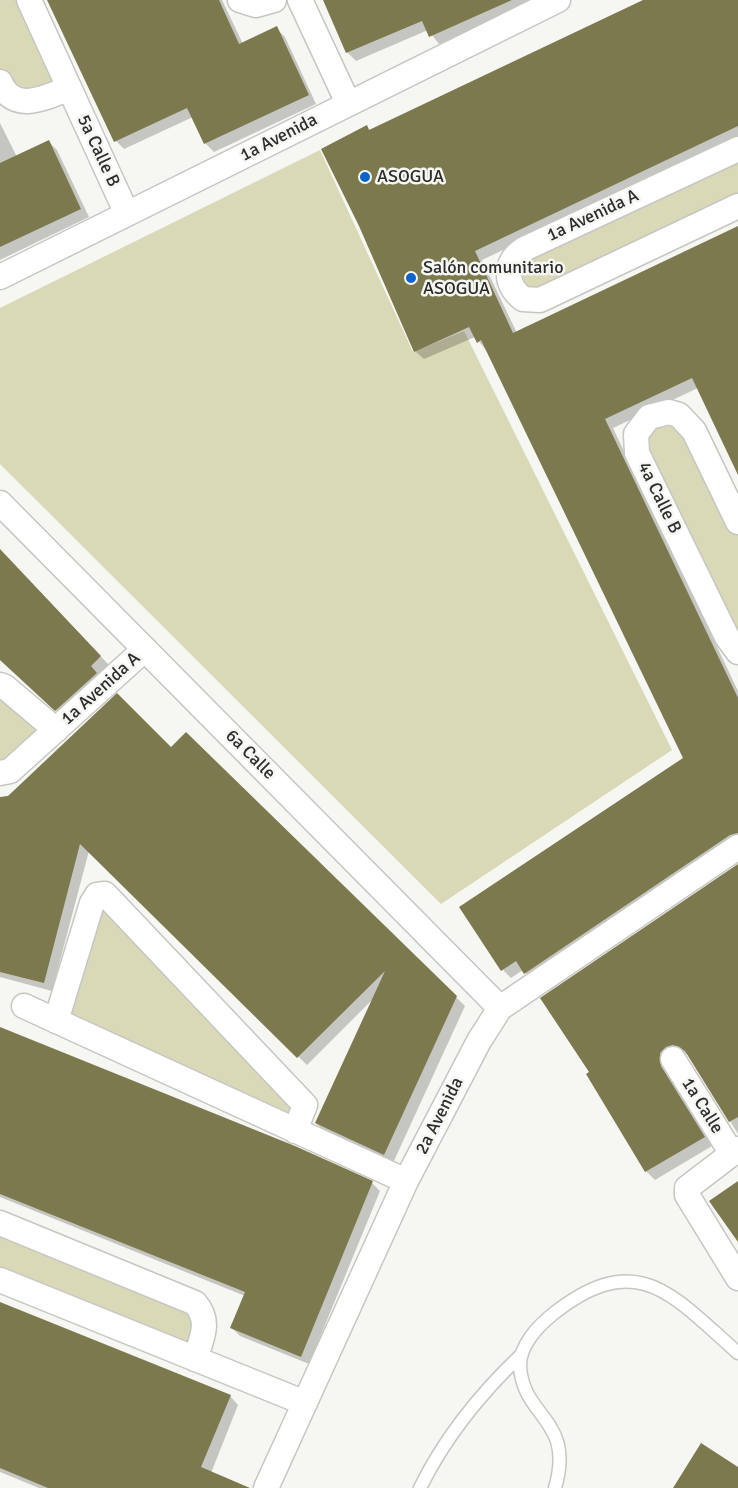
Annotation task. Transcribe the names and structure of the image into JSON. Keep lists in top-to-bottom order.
{
  "streets": {
    "street": [
      "1a Avenida",
      "5a Calle B",
      "1a Avenida A",
      "4a Calle B",
      "6a Calle",
      "1a Calle",
      "2a Avenida"
    ]
  },
  "crossings": [
    ["1a Avenida", "5a Calle B"],
    ["1a Avenida A", "6a Calle"],
    ["6a Calle", "2a Avenida"]
  ],
  "places": ["ASOGUA", "Salón comunitario ASOGUA"]
}
